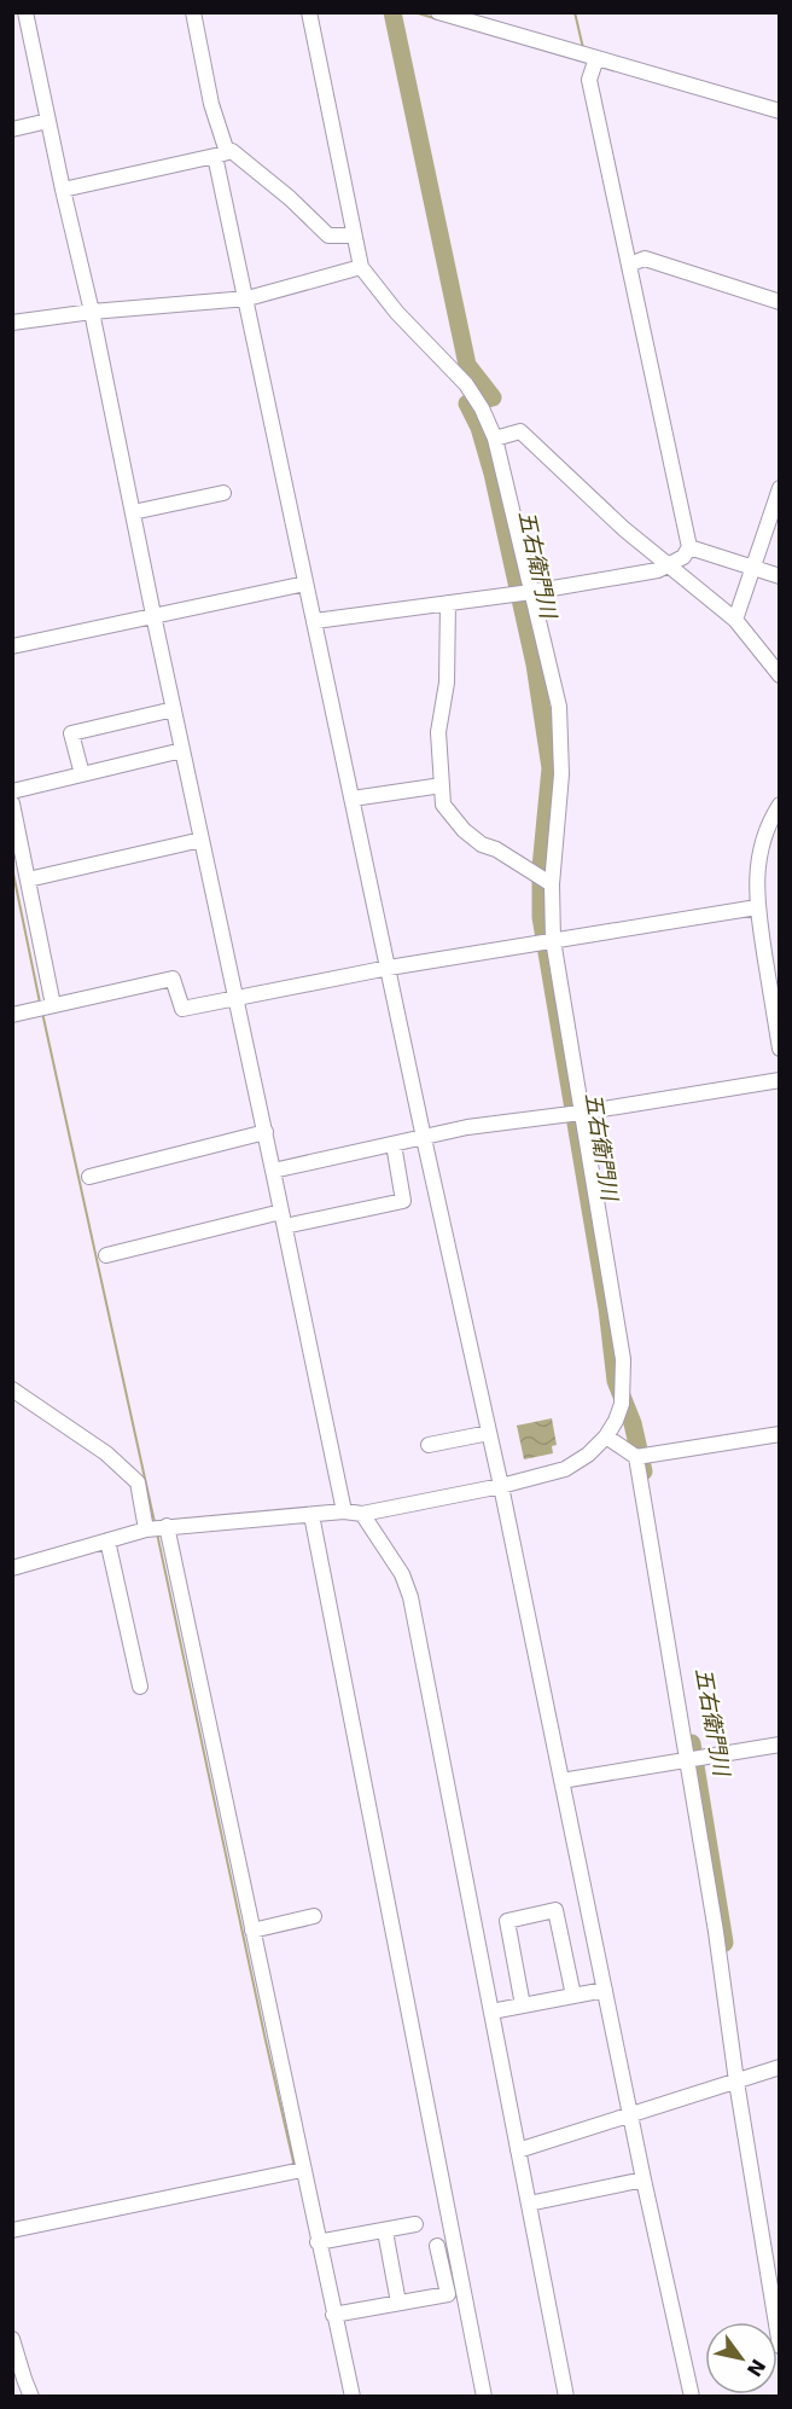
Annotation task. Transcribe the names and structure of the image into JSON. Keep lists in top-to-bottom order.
{
  "water": ["五右衛門川"],
  "north": "bottom right"
}
